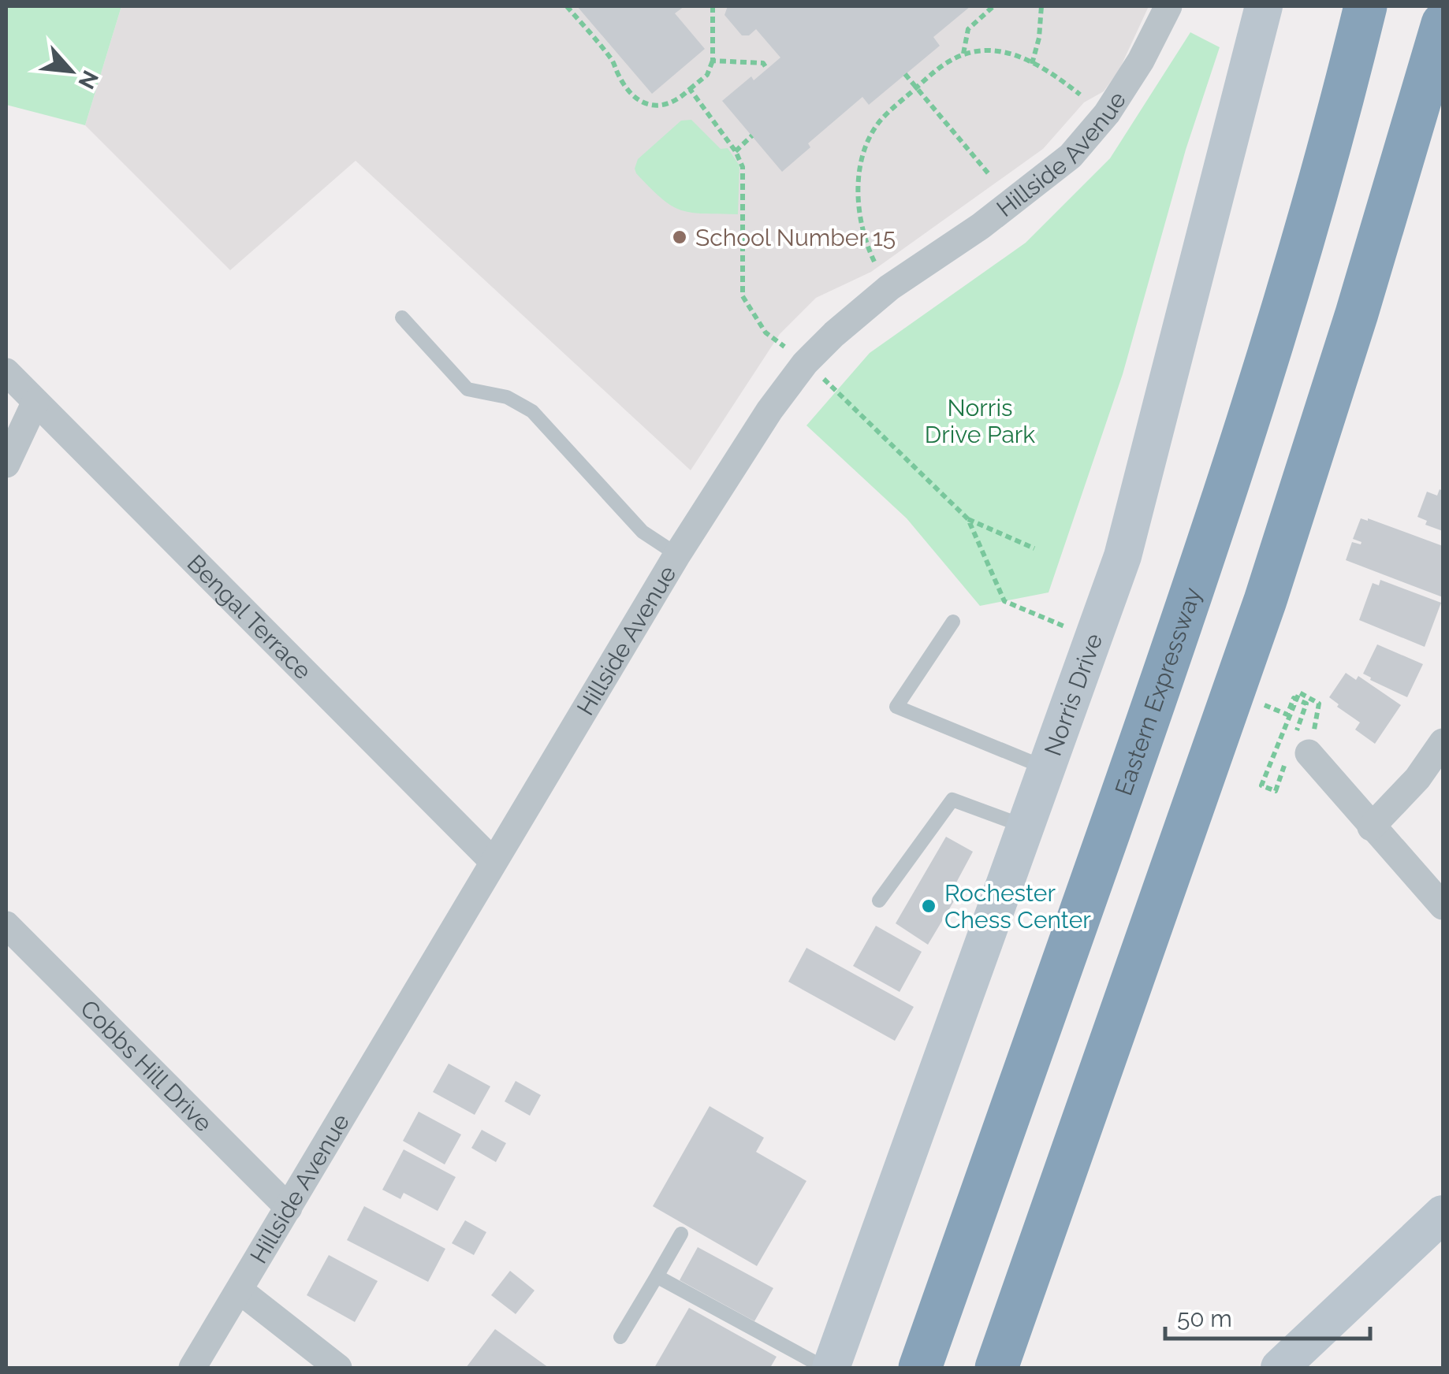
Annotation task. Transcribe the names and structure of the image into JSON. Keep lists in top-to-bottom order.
{
  "streets": {
    "highway": ["Eastern Expressway"],
    "street": [
      "Hillside Avenue",
      "Bengal Terrace",
      "Norris Drive",
      "Cobbs Hill Drive"
    ]
  },
  "crossings": [
    ["Hillside Avenue", "Bengal Terrace"],
    ["Hillside Avenue", "Cobbs Hill Drive"]
  ],
  "parks": ["Norris Drive Park"],
  "places": ["School Number 15", "Rochester Chess Center"],
  "scale_bar": "50 m",
  "north": "bottom right"
}
